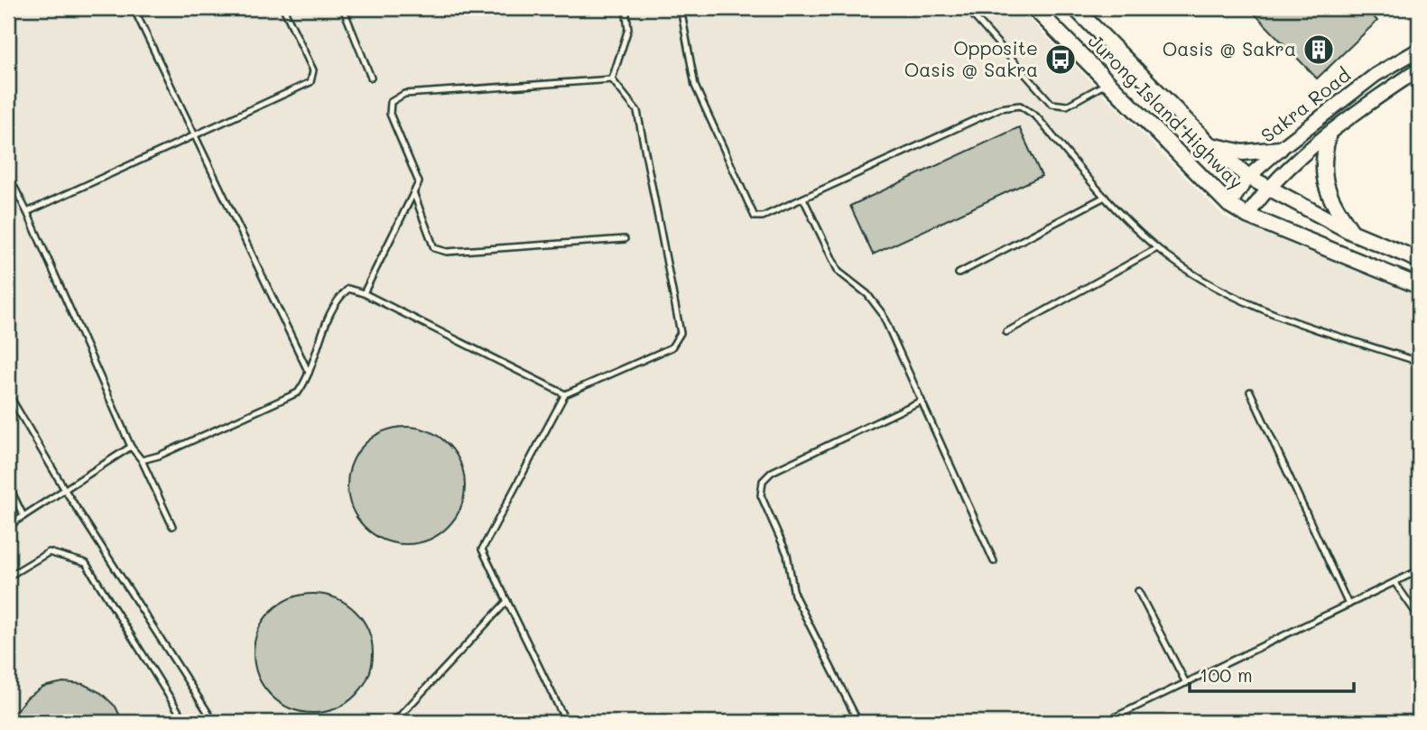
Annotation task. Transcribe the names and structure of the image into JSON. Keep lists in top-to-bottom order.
{
  "streets": {
    "main road": ["Jurong Island Highway"],
    "street": ["Sakra Road"]
  },
  "crossings": [
    ["Sakra Road", "Jurong Island Highway"]
  ],
  "places": {
    "building": ["Oasis @ Sakra"],
    "bus stop": ["Opposite Oasis @ Sakra"]
  },
  "scale_bar": "100 m"
}
